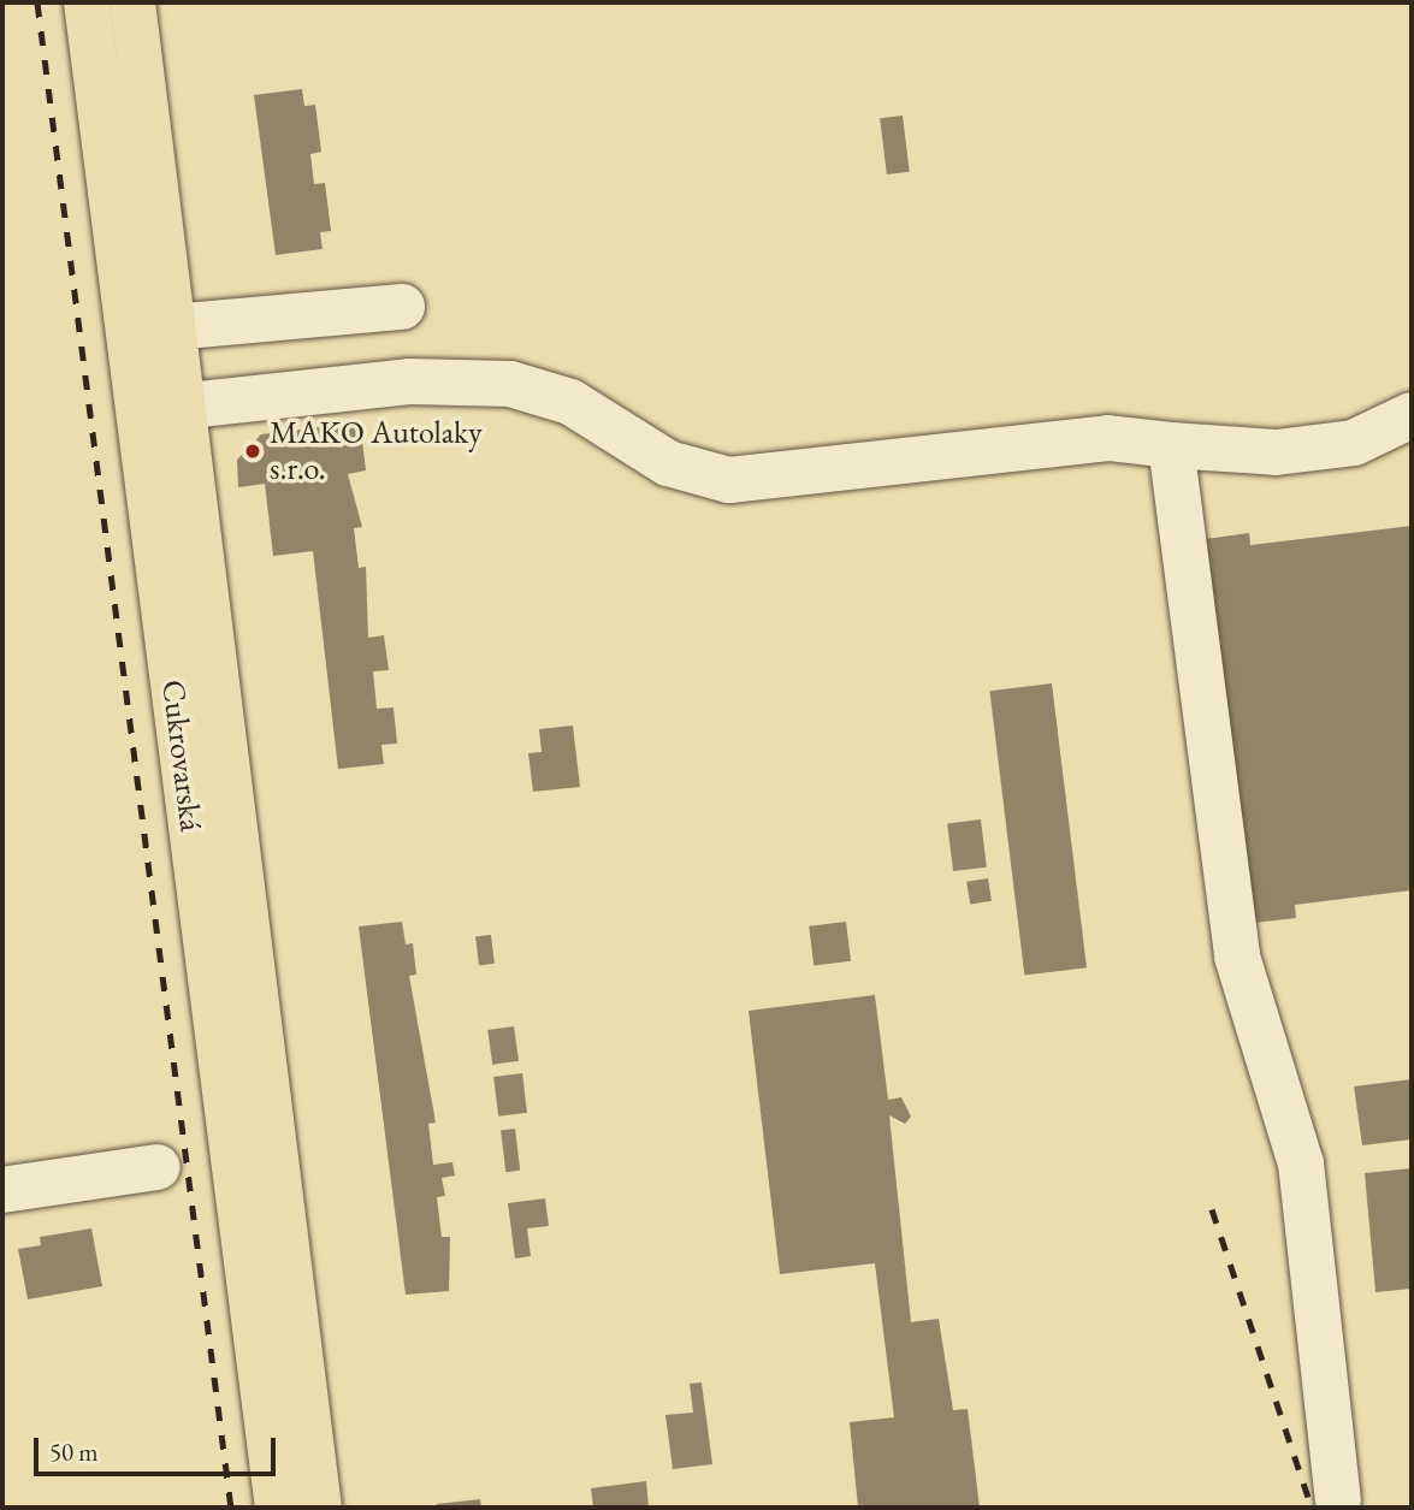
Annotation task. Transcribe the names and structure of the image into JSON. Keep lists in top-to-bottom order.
{
  "streets": {
    "main road": ["Cukrovarská"]
  },
  "places": ["MAKO Autolaky s.r.o."],
  "scale_bar": "50 m"
}
